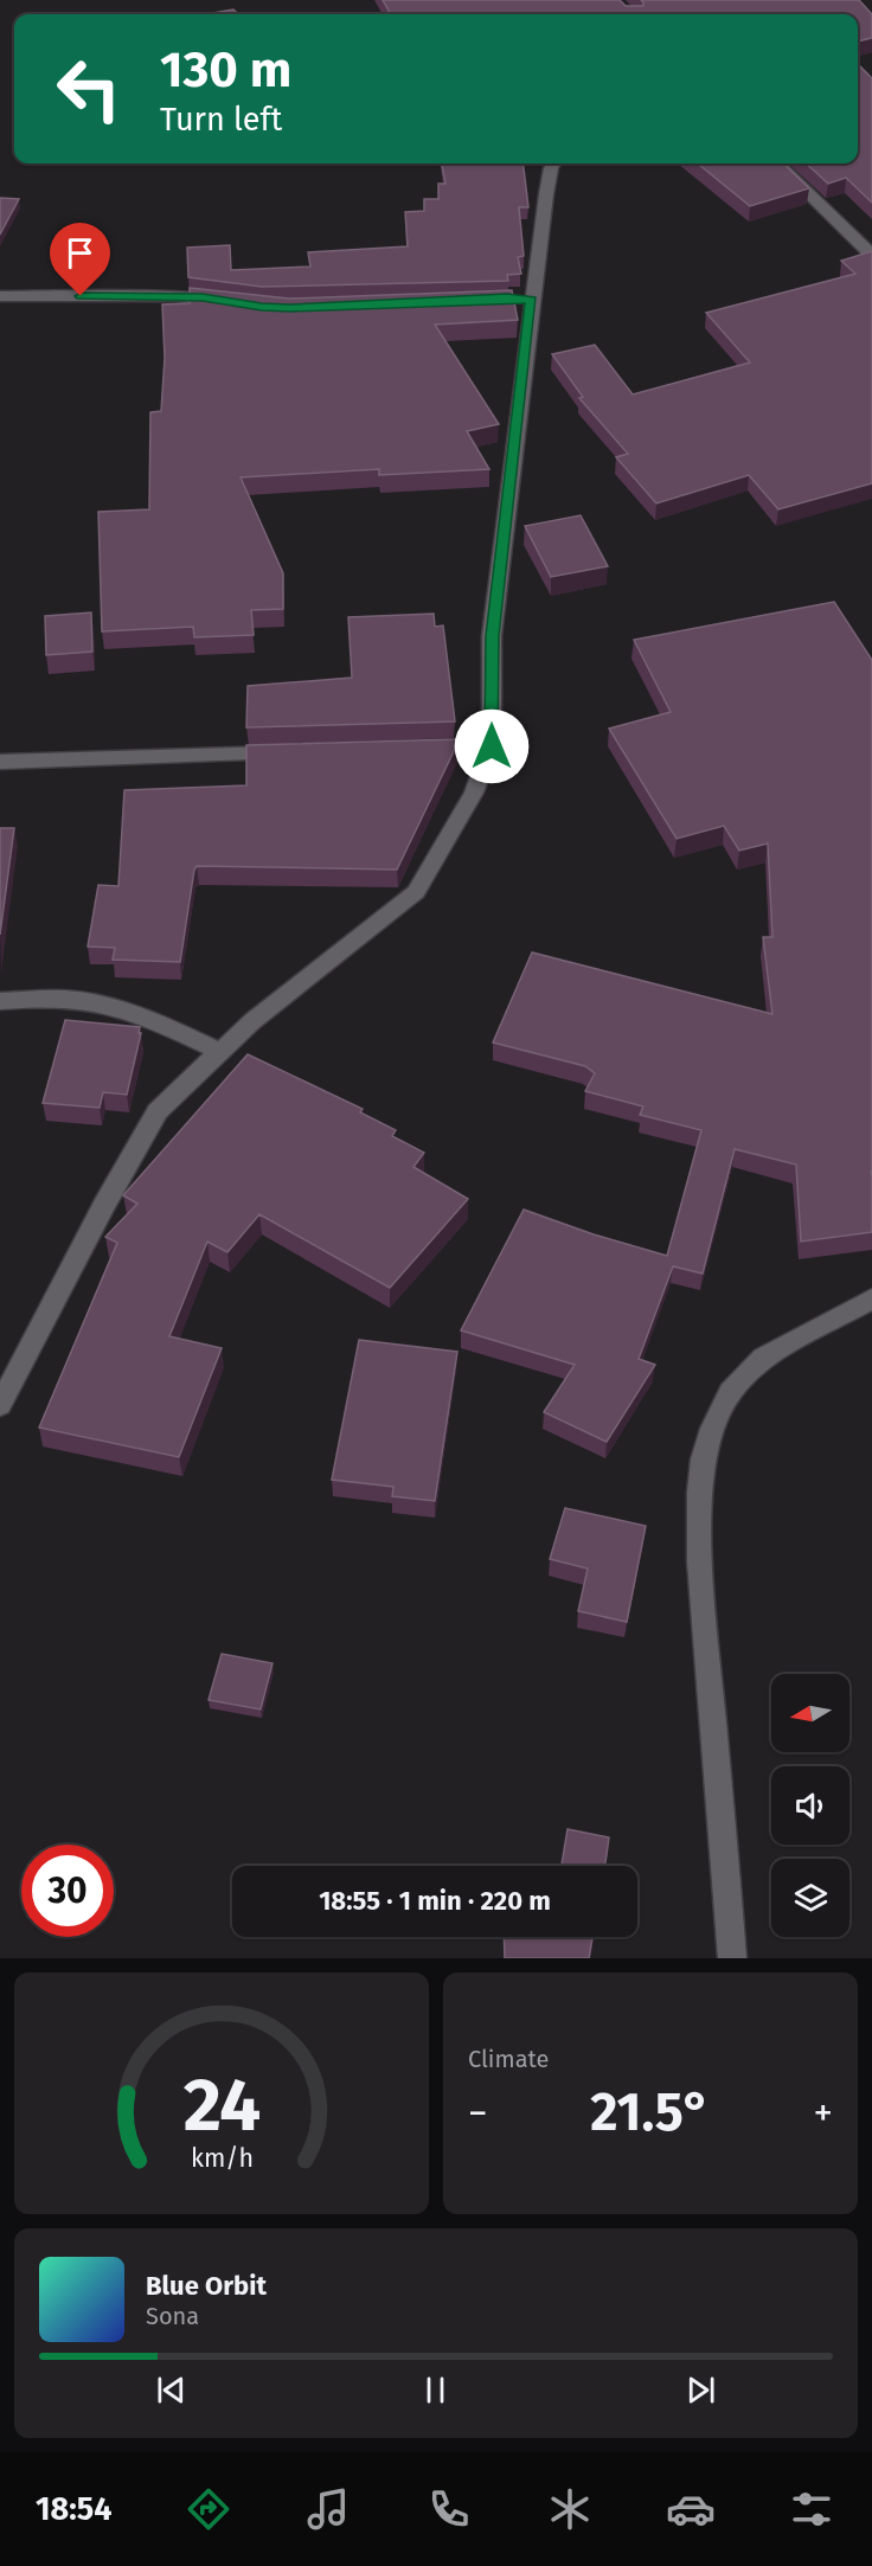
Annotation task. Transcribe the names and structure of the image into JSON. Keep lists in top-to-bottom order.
{
  "north": "left",
  "page": {
    "turn": ["130 m", "Turn left"],
    "limit": "30",
    "trip": "18:55 · 1 min · 220 m",
    "tile": "Climate",
    "heat": ["−", "21.5°", "+"],
    "song": ["Blue Orbit", "Sona"],
    "tabs": "18:54",
    "gauge": ["24", "km/h"]
  }
}
